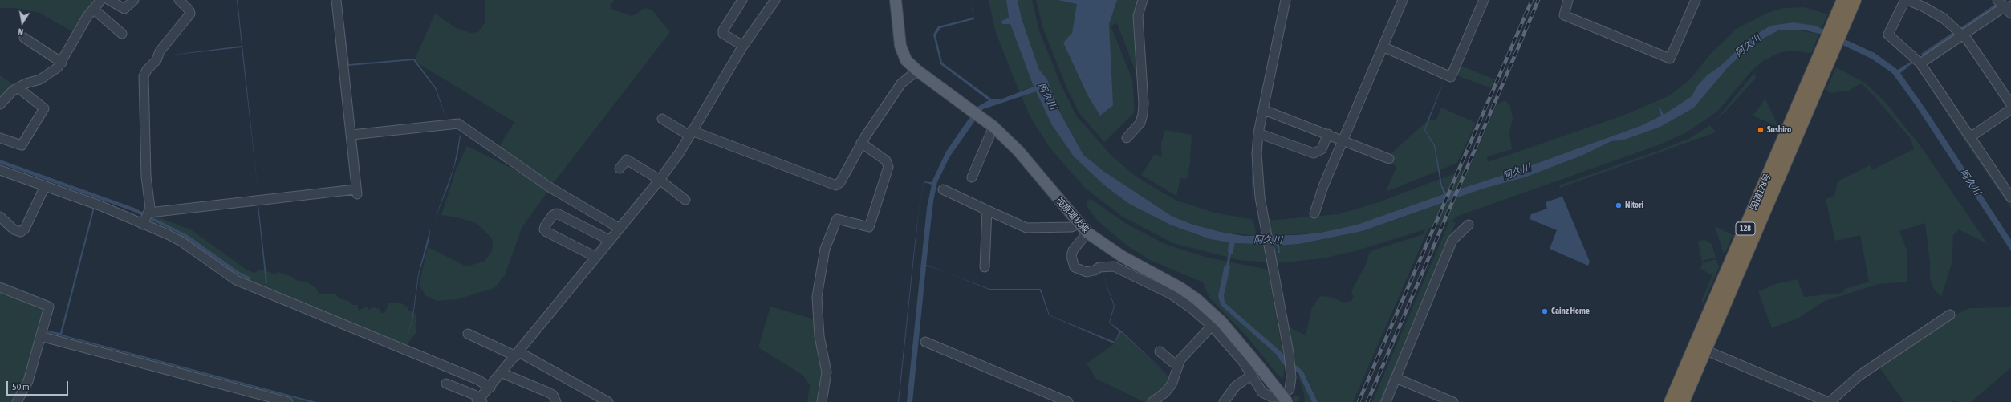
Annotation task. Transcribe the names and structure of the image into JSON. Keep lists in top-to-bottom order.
{
  "streets": {
    "highway": ["国道128号", "128"],
    "main road": ["茂原環状線"]
  },
  "water": ["阿久川"],
  "places": ["Sushiro", "Nitori", "Cainz Home"],
  "scale_bar": "50 m",
  "north": "bottom"
}
